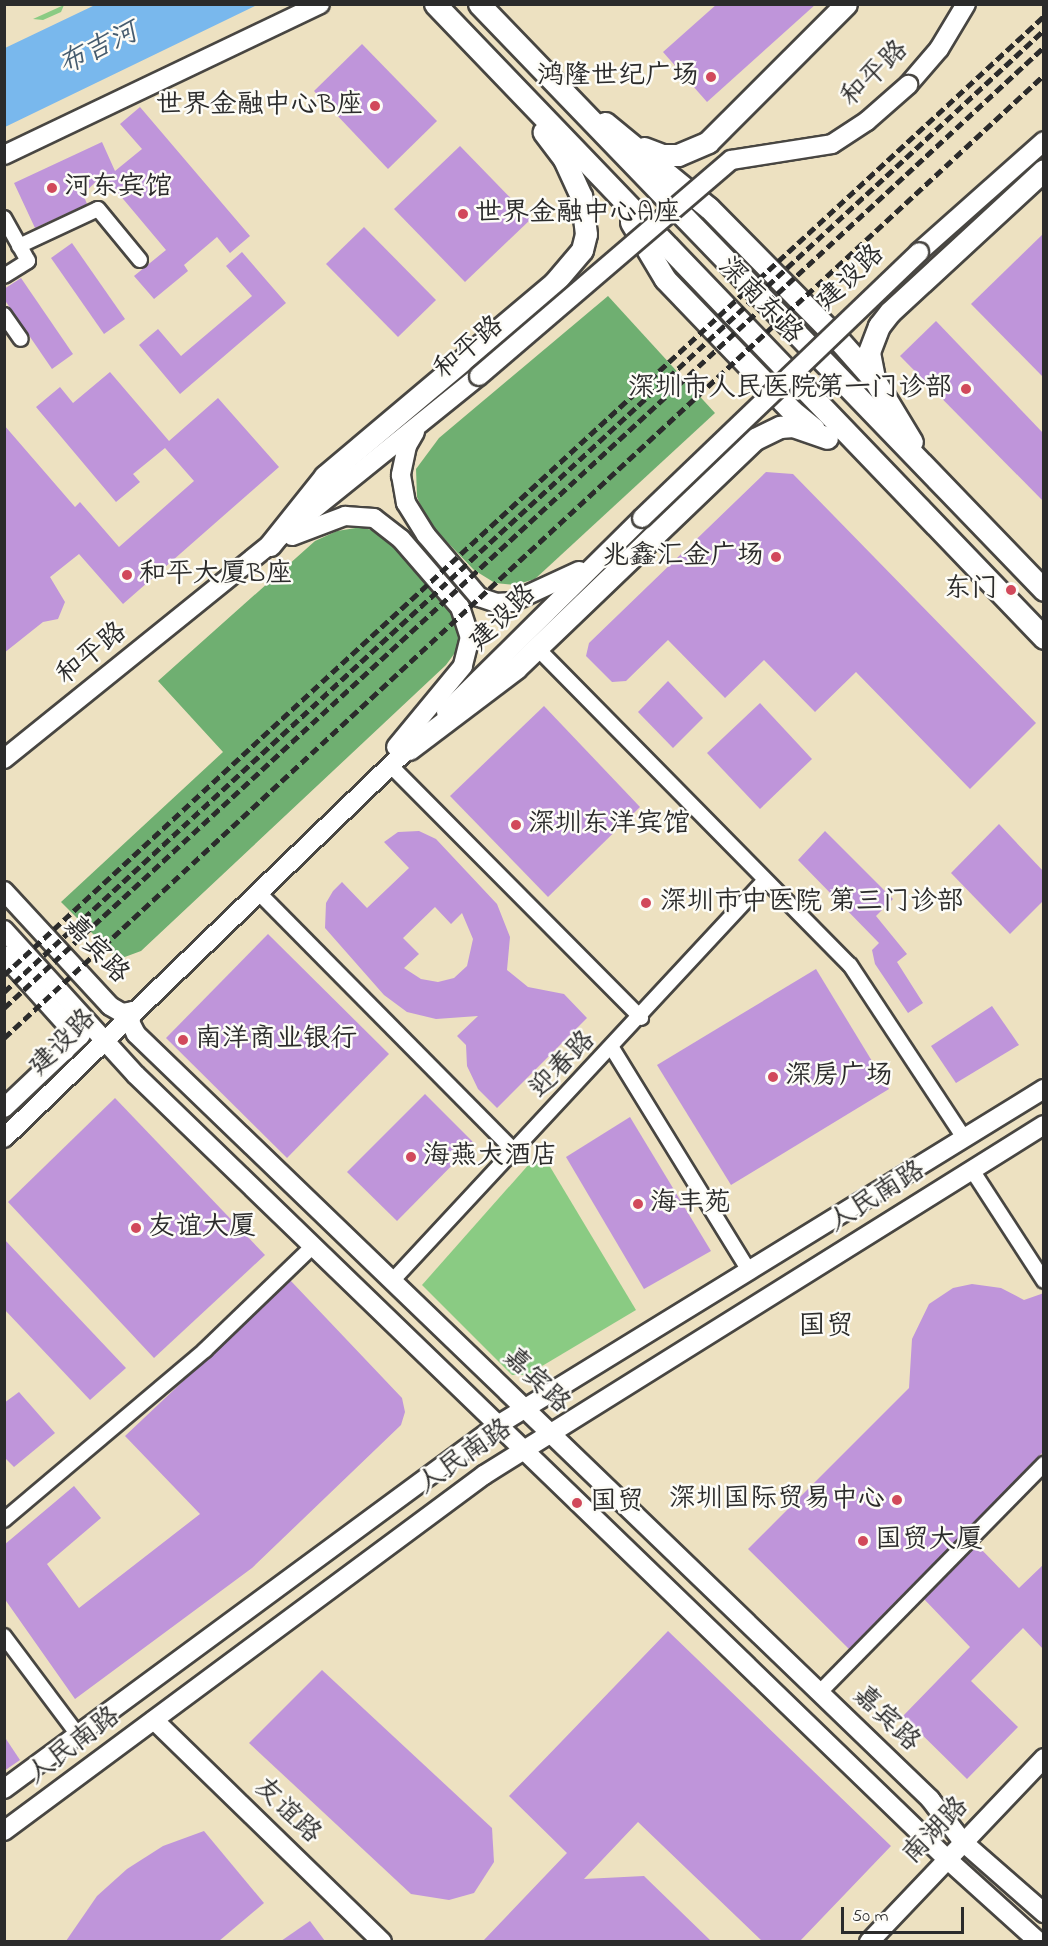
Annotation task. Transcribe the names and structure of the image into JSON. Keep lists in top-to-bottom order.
{
  "streets": {
    "main road": [
      "和平路",
      "建设路",
      "深南东路",
      "嘉宾路",
      "人民南路",
      "友谊路",
      "南湖路"
    ],
    "street": ["迎春路"]
  },
  "crossings": [
    ["建设路", "嘉宾路"],
    ["嘉宾路", "迎春路"],
    ["嘉宾路", "人民南路"],
    ["嘉宾路", "南湖路"],
    ["人民南路", "友谊路"]
  ],
  "districts": ["国贸"],
  "water": ["布吉河"],
  "places": [
    "鸿隆世纪广场",
    "世界金融中心B座",
    "河东宾馆",
    "世界金融中心A座",
    "深圳市人民医院第一门诊部",
    "兆鑫汇金广场",
    "和平大厦B座",
    "东门",
    "深圳东洋宾馆",
    "深圳市中医院 第三门诊部",
    "南洋商业银行",
    "深房广场",
    "海燕大酒店",
    "海丰苑",
    "友谊大厦",
    "深圳国际贸易中心",
    "国贸",
    "国贸大厦"
  ],
  "scale_bar": "50 m"
}
